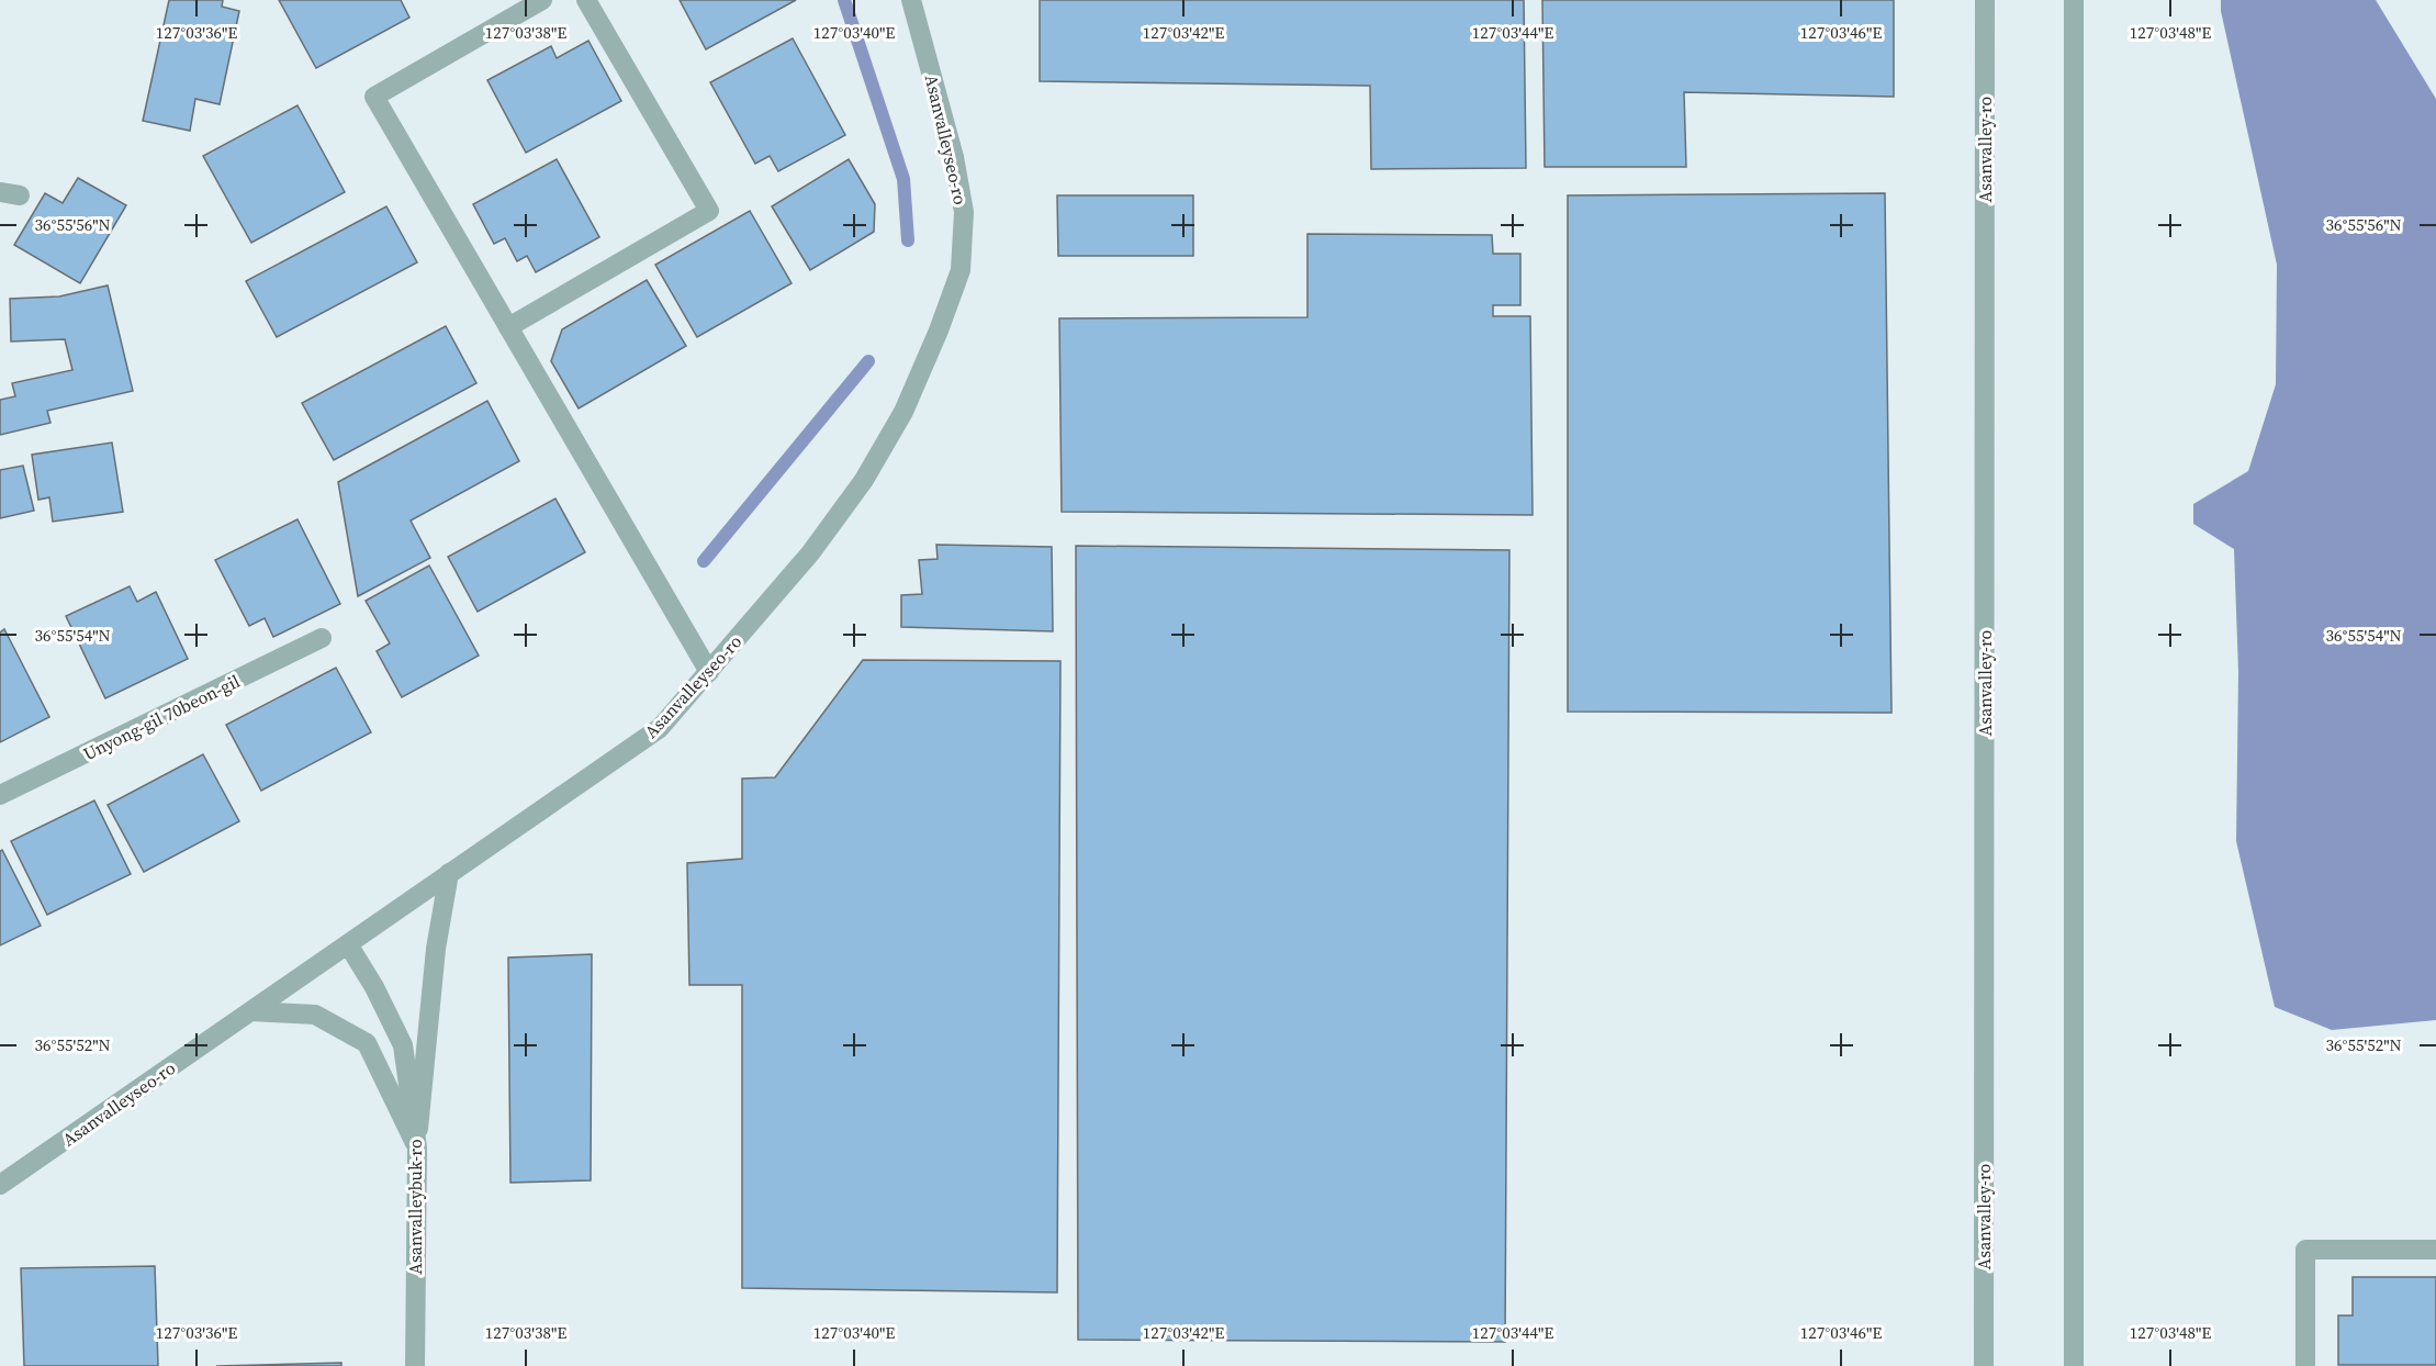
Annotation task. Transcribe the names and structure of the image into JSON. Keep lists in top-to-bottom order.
{
  "streets": {
    "street": [
      "Asanvalleyseo-ro",
      "Asanvalley-ro",
      "Unyong-gil 70beon-gil",
      "Asanvalleybuk-ro"
    ]
  },
  "crossings": [
    ["Asanvalleyseo-ro", "Asanvalleybuk-ro"]
  ],
  "coordinates": [
    "127°03'36\"E",
    "127°03'38\"E",
    "127°03'40\"E",
    "127°03'42\"E",
    "127°03'44\"E",
    "127°03'46\"E",
    "127°03'48\"E",
    "36°55'56\"N",
    "36°55'54\"N",
    "36°55'52\"N"
  ]
}
